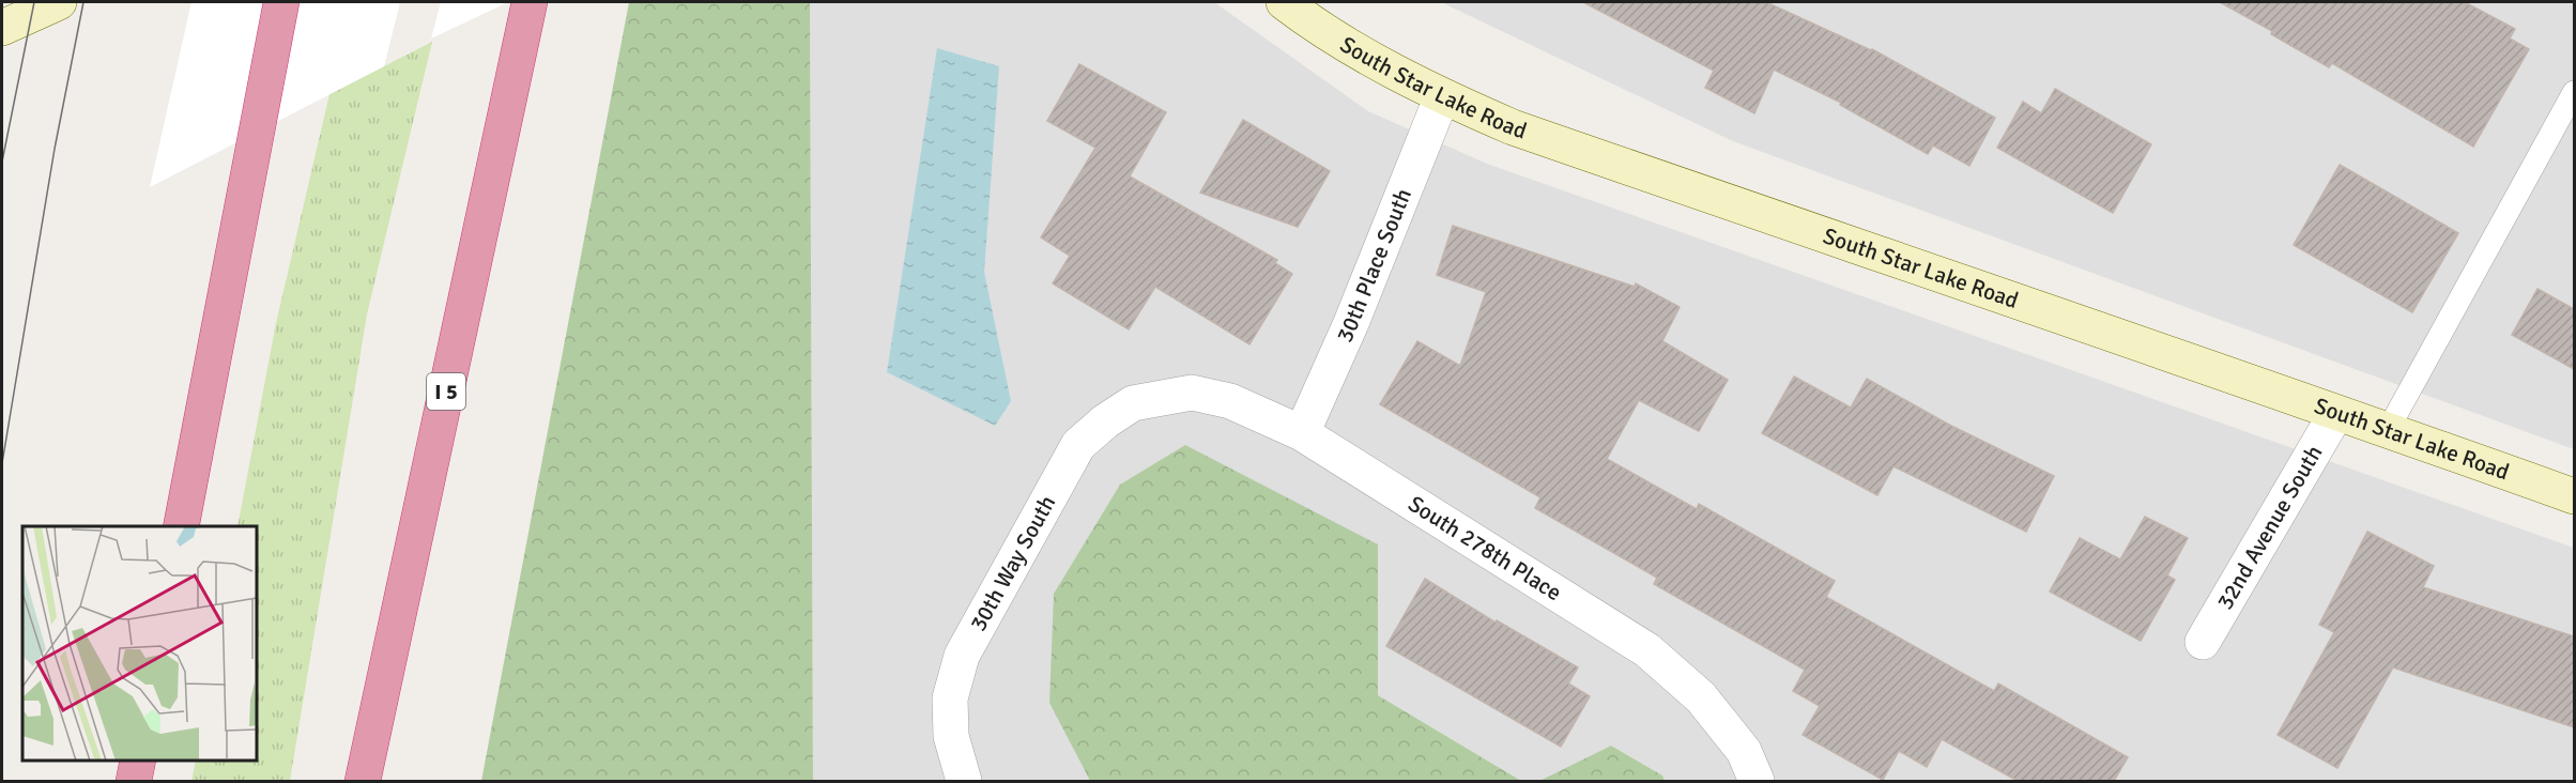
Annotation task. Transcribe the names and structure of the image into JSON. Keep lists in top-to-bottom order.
{
  "streets": {
    "highway": ["I 5"],
    "street": [
      "South Star Lake Road",
      "30th Place South",
      "32nd Avenue South",
      "South 278th Place",
      "30th Way South"
    ]
  },
  "crossings": [
    ["South Star Lake Road", "30th Place South"],
    ["South Star Lake Road", "32nd Avenue South"],
    ["30th Place South", "South 278th Place"],
    ["South 278th Place", "30th Way South"]
  ]
}
